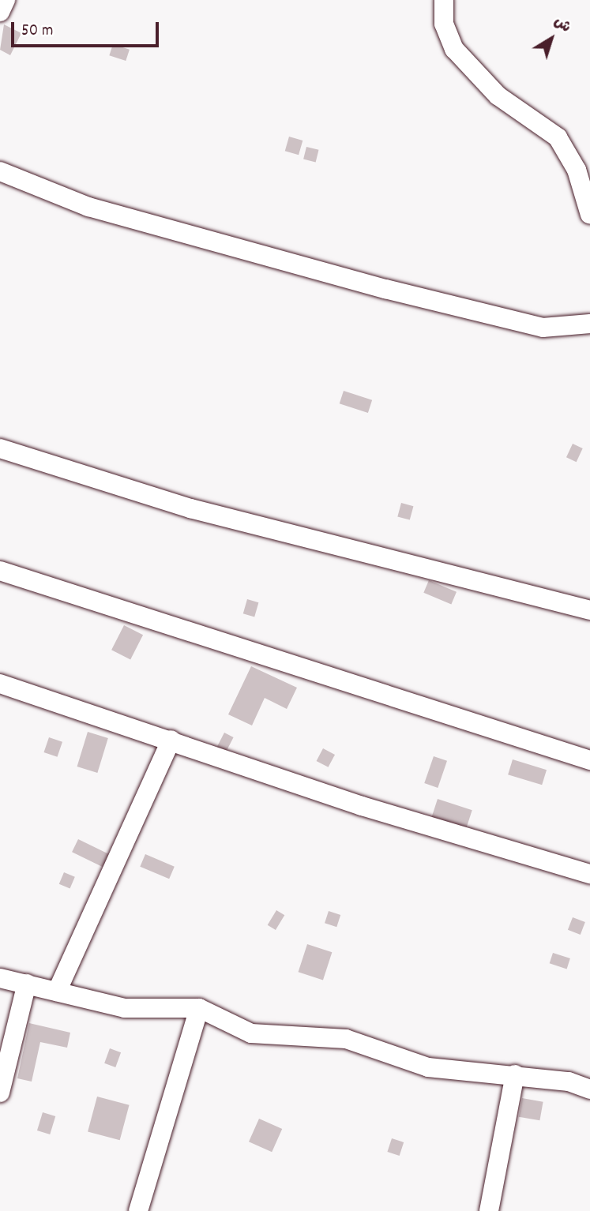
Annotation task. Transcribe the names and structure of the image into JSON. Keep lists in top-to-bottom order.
{
  "scale_bar": "50 m",
  "north": "top right"
}
